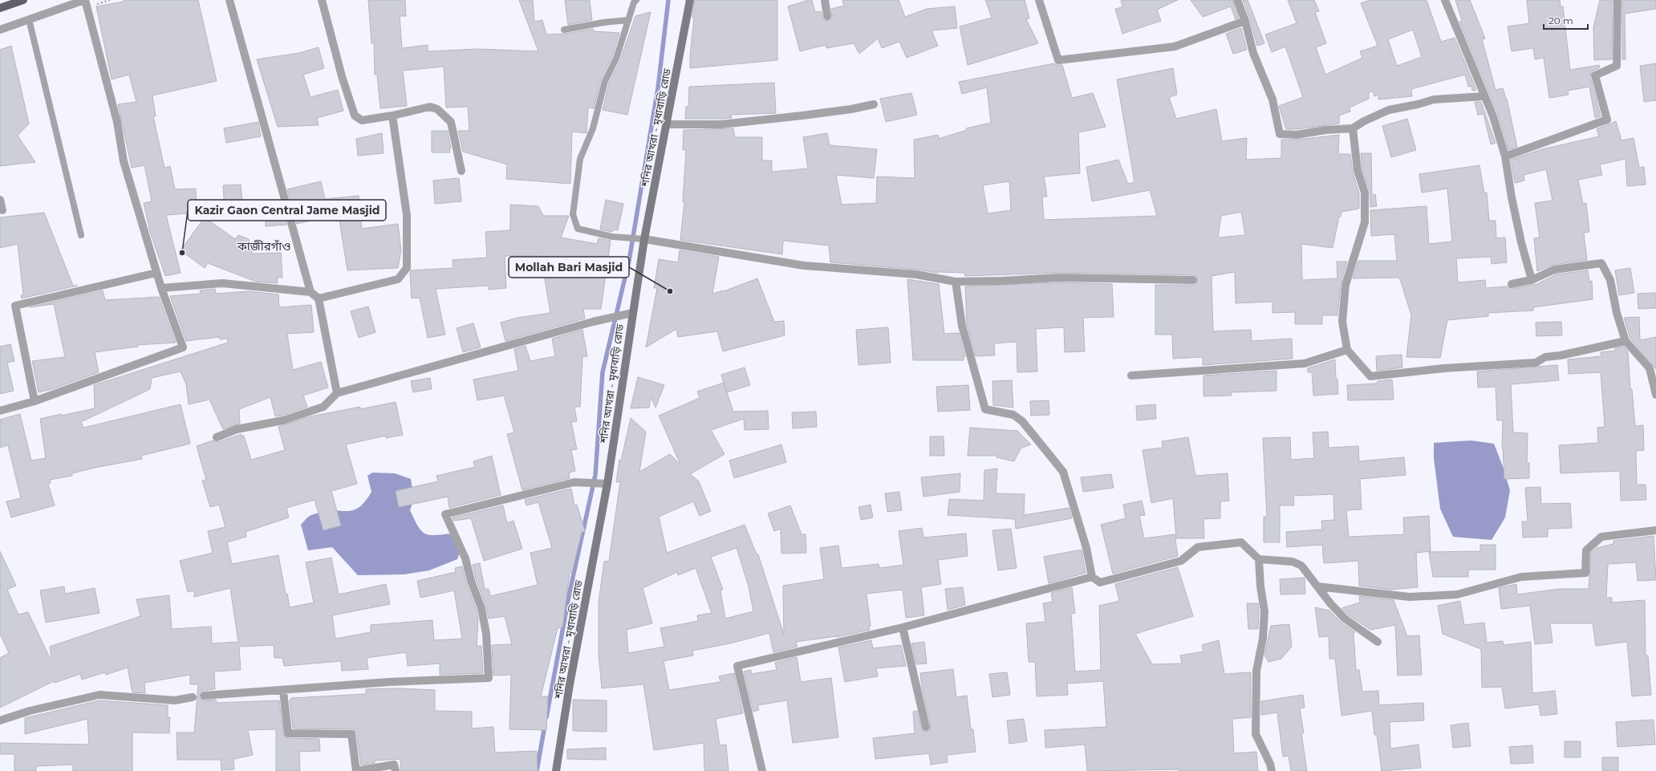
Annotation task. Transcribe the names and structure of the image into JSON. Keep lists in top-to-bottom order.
{
  "streets": {
    "main road": ["শনির আখরা - মৃধাবাড়ি রোড"]
  },
  "districts": ["কাজীরগাঁও"],
  "places": ["Kazir Gaon Central Jame Masjid", "Mollah Bari Masjid"],
  "scale_bar": "20 m"
}
